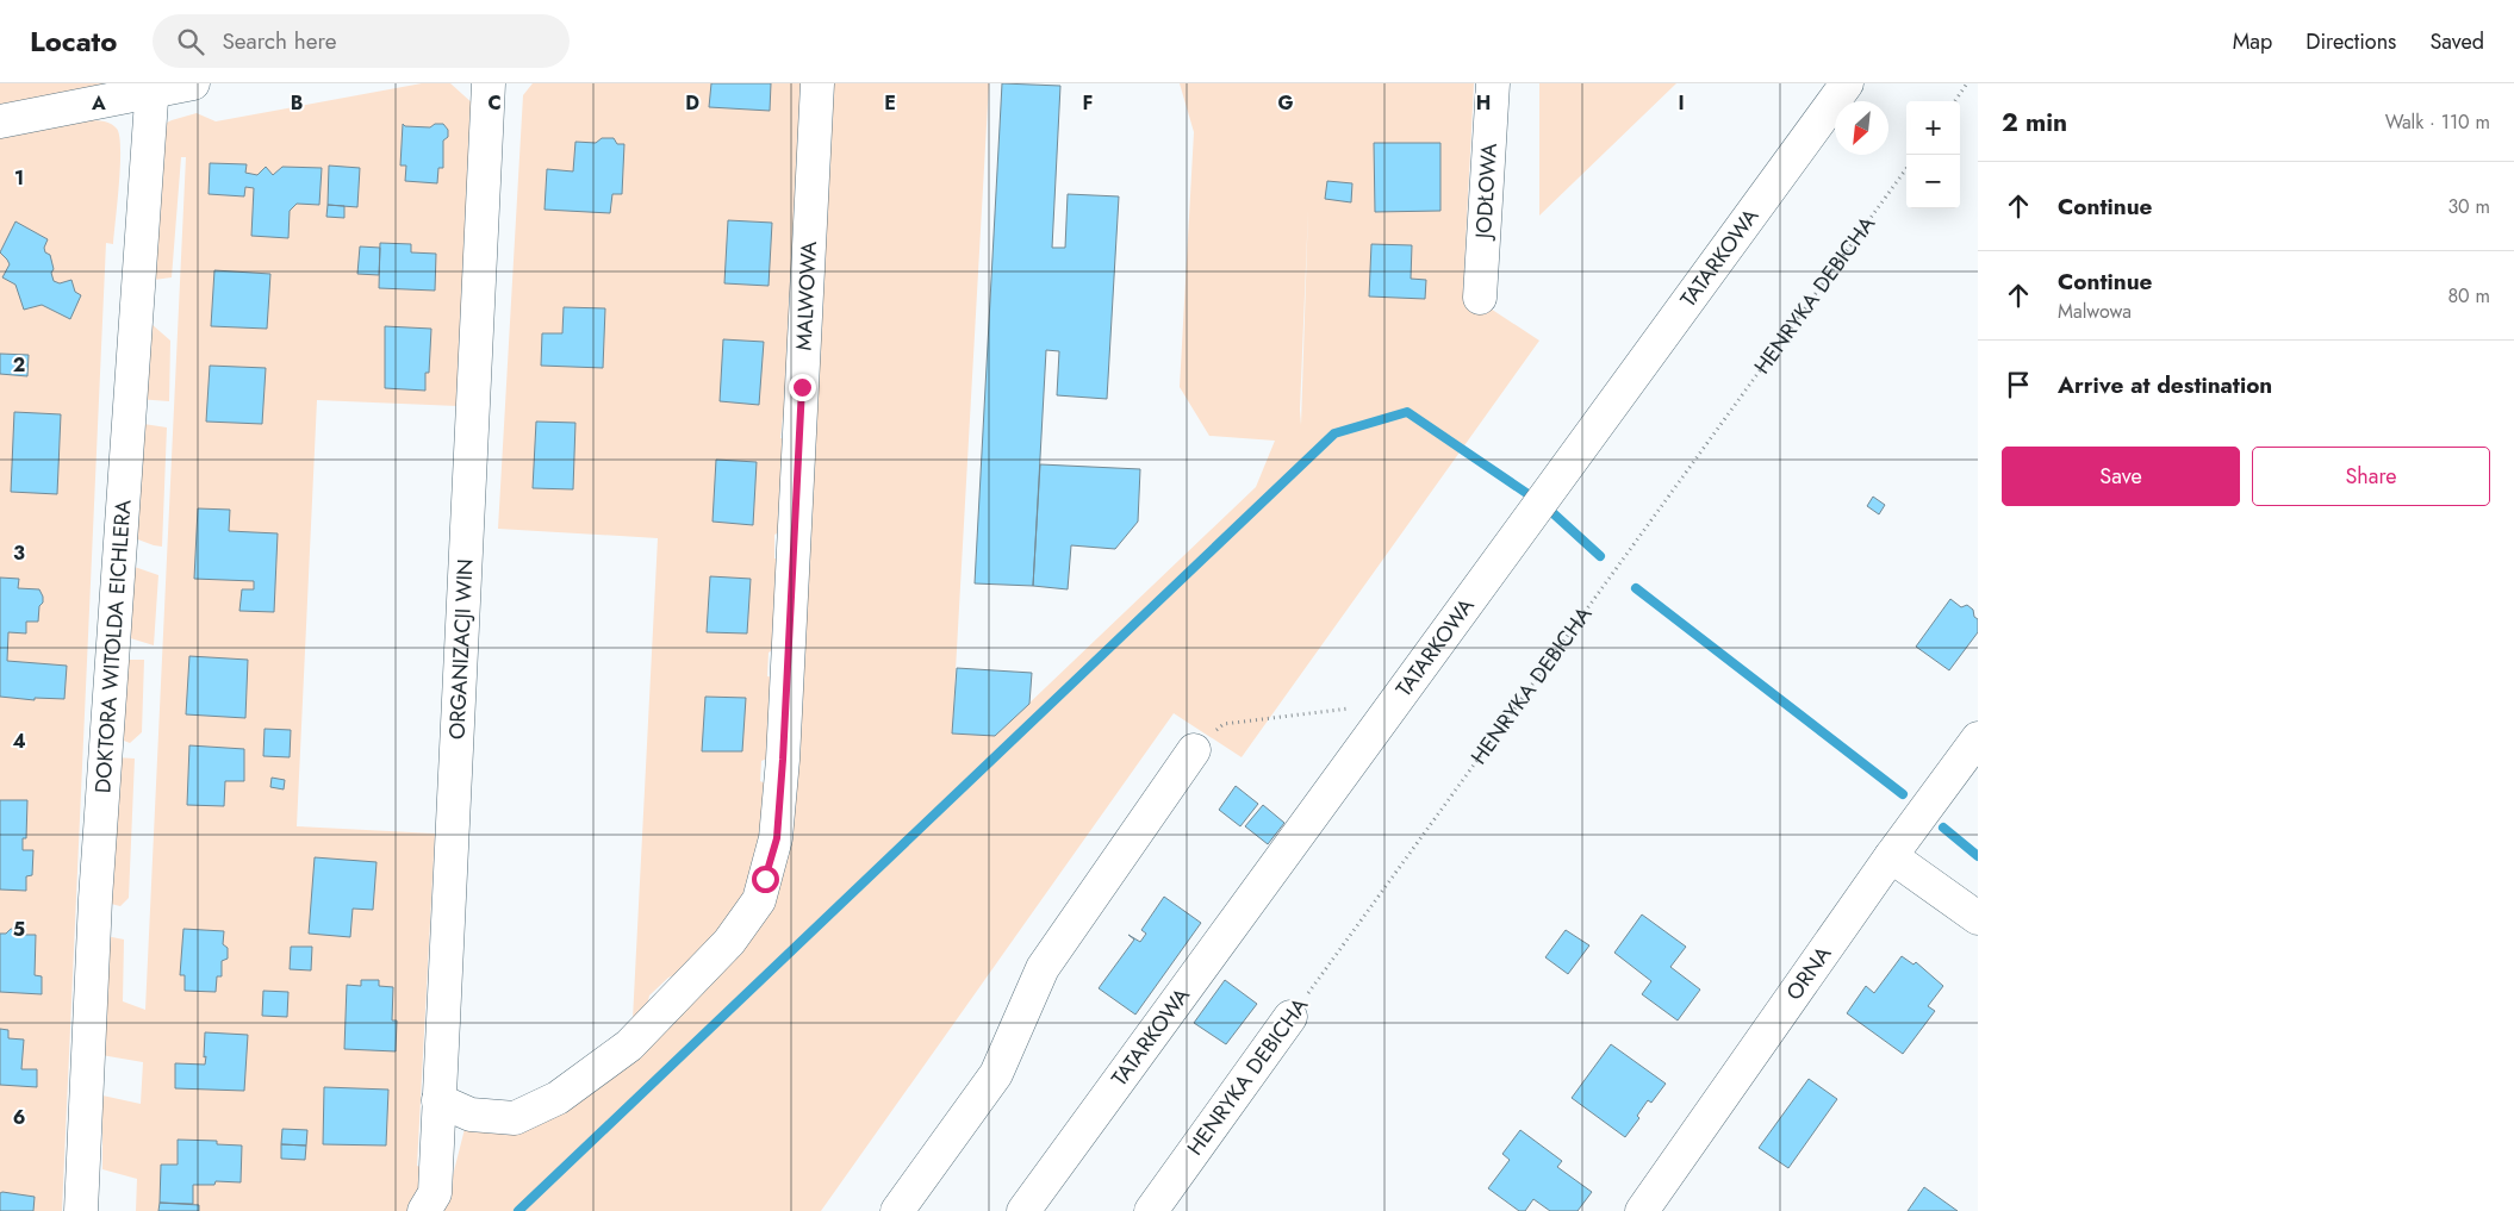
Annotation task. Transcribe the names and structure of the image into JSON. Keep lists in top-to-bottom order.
{
  "streets": {
    "street": [
      "JODŁOWA",
      "TATARKOWA",
      "HENRYKA DEBICHA",
      "MALWOWA",
      "DOKTORA WITOLDA EICHLERA",
      "ORGANIZACJI WIN",
      "ORNA"
    ]
  },
  "crossings": [
    ["MALWOWA", "ORGANIZACJI WIN"]
  ],
  "north": "bottom left",
  "page": {
    "header": "Locato",
    "search": "Search here",
    "nav": ["Map", "Directions", "Saved"],
    "heading": ["2 min", "Walk · 110 m"],
    "map_buttons": ["+", "−"],
    "list": [
      ["Continue", "30 m"],
      ["Continue", "Malwowa", "80 m"],
      "Arrive at destination"
    ],
    "buttons": ["Save", "Share"]
  },
  "grid": {
    "columns": [
      "A",
      "B",
      "C",
      "D",
      "E",
      "F",
      "G",
      "H",
      "I"
    ],
    "rows": [
      "1",
      "2",
      "3",
      "4",
      "5",
      "6"
    ]
  }
}
